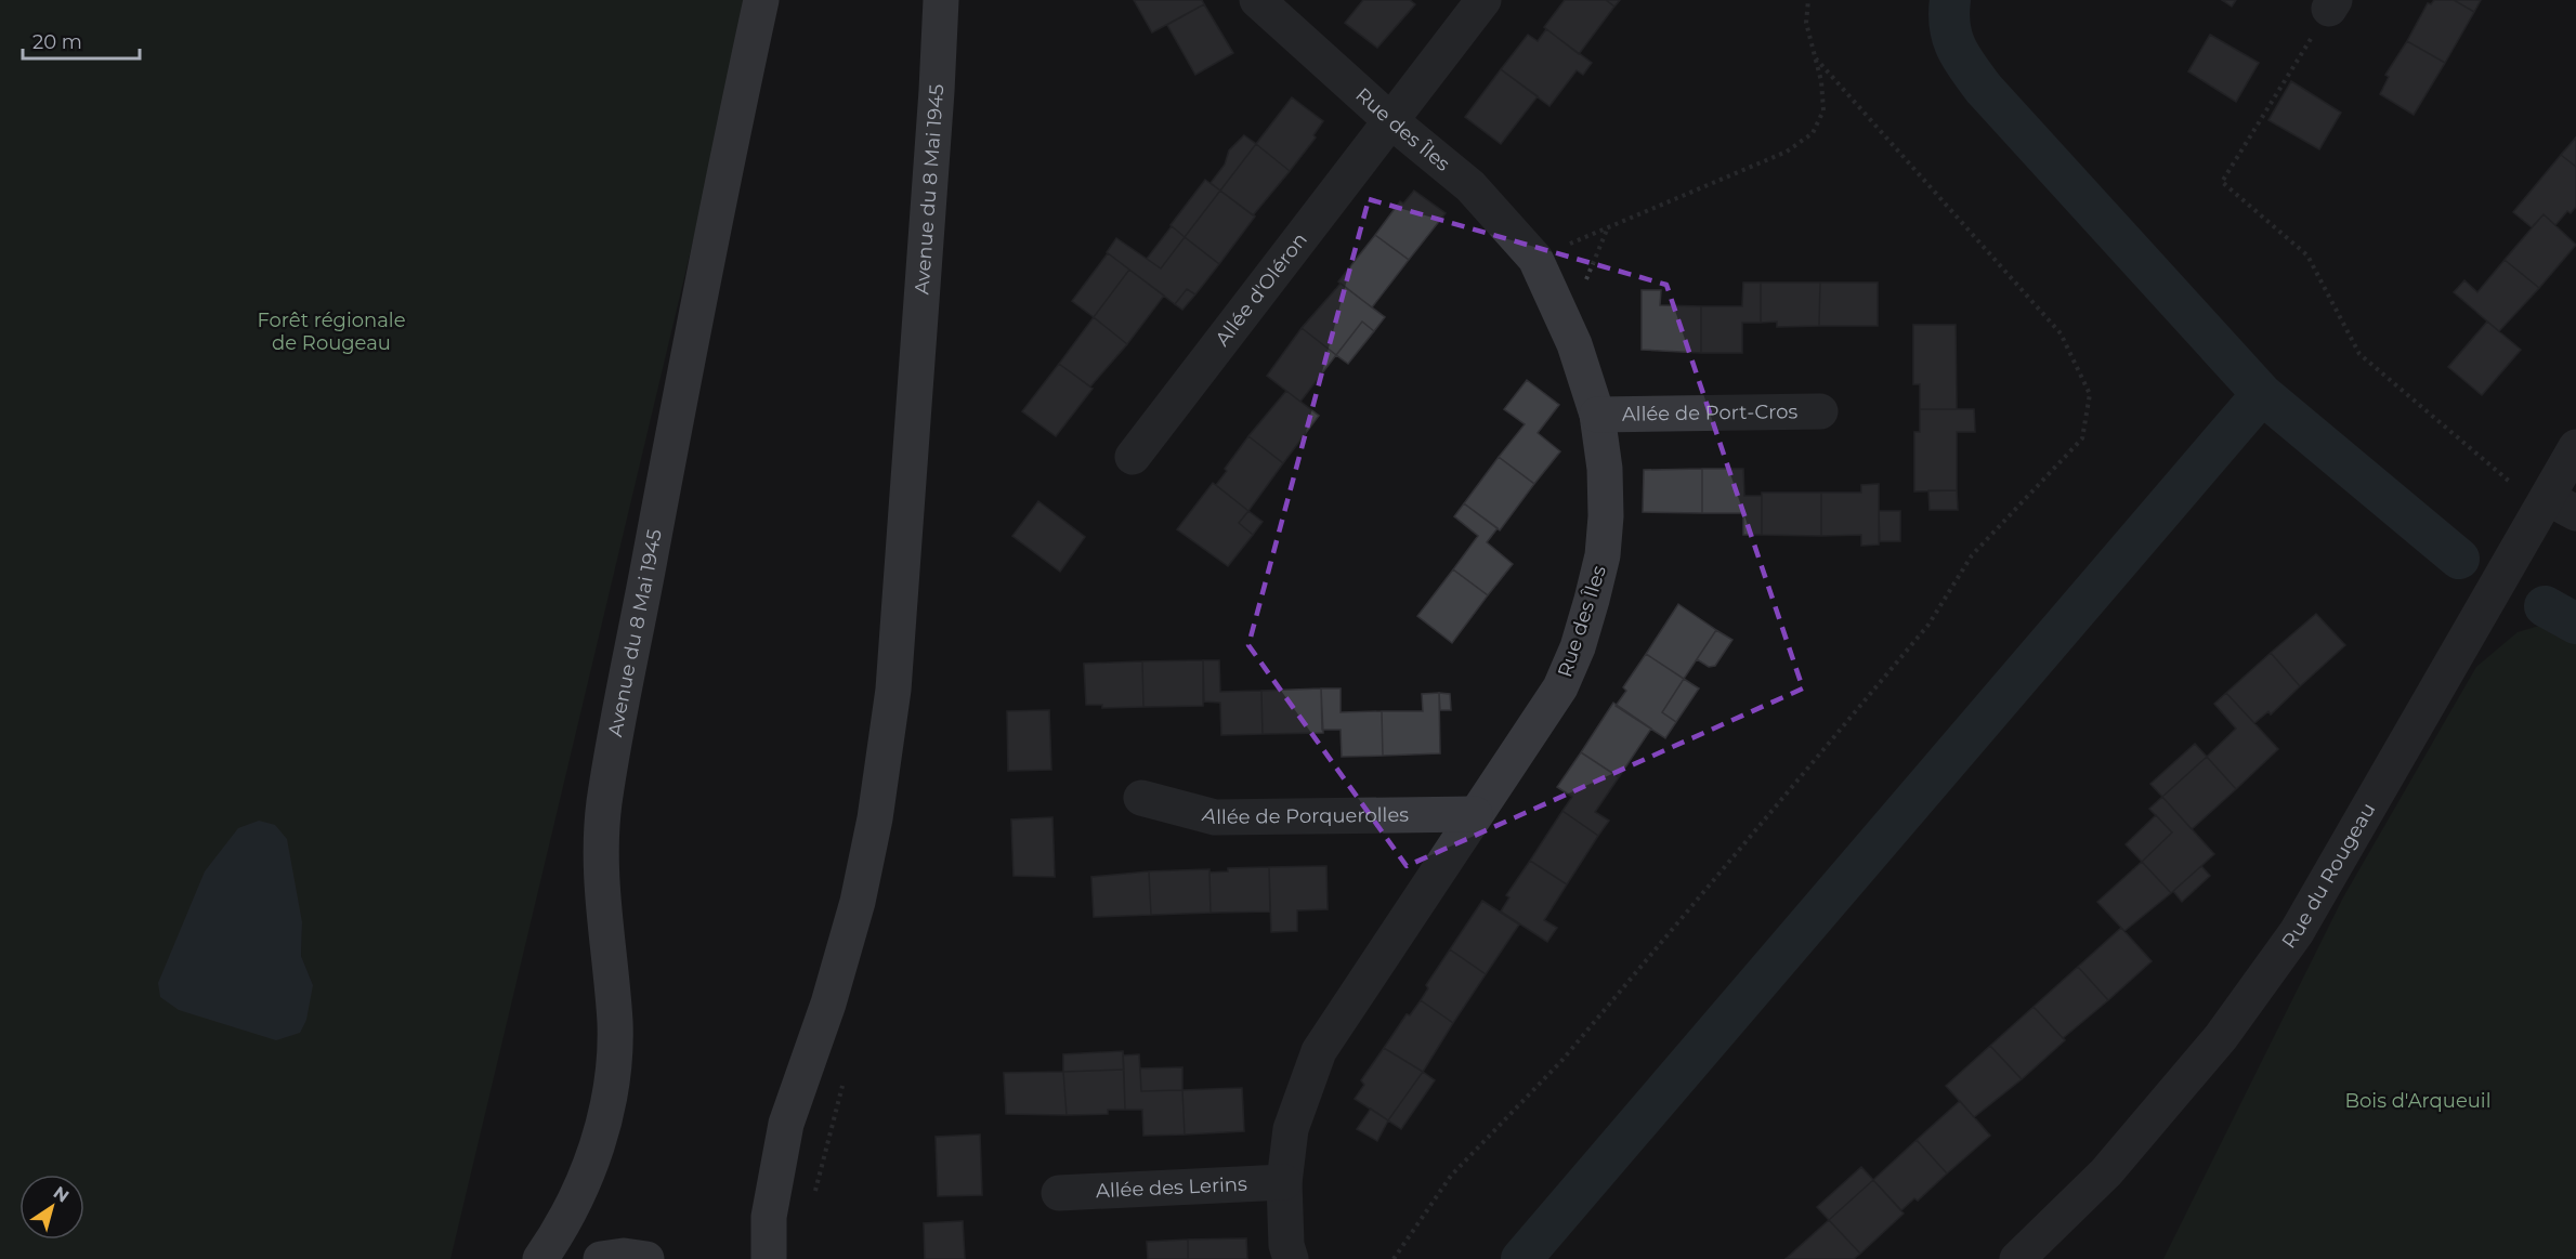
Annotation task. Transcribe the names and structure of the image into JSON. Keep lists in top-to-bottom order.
{
  "streets": {
    "main road": ["Avenue du 8 Mai 1945"],
    "street": [
      "Rue des Îles",
      "Allée d'Oléron",
      "Allée de Port-Cros",
      "Allée de Porquerolles",
      "Rue du Rougeau",
      "Allée des Lerins"
    ]
  },
  "crossings": [
    ["Rue des Îles", "Allée d'Oléron"],
    ["Rue des Îles", "Allée de Port-Cros"],
    ["Rue des Îles", "Allée de Porquerolles"],
    ["Rue des Îles", "Allée des Lerins"]
  ],
  "parks": ["Forêt régionale de Rougeau", "Bois d'Arqueuil"],
  "scale_bar": "20 m",
  "north": "top right"
}
